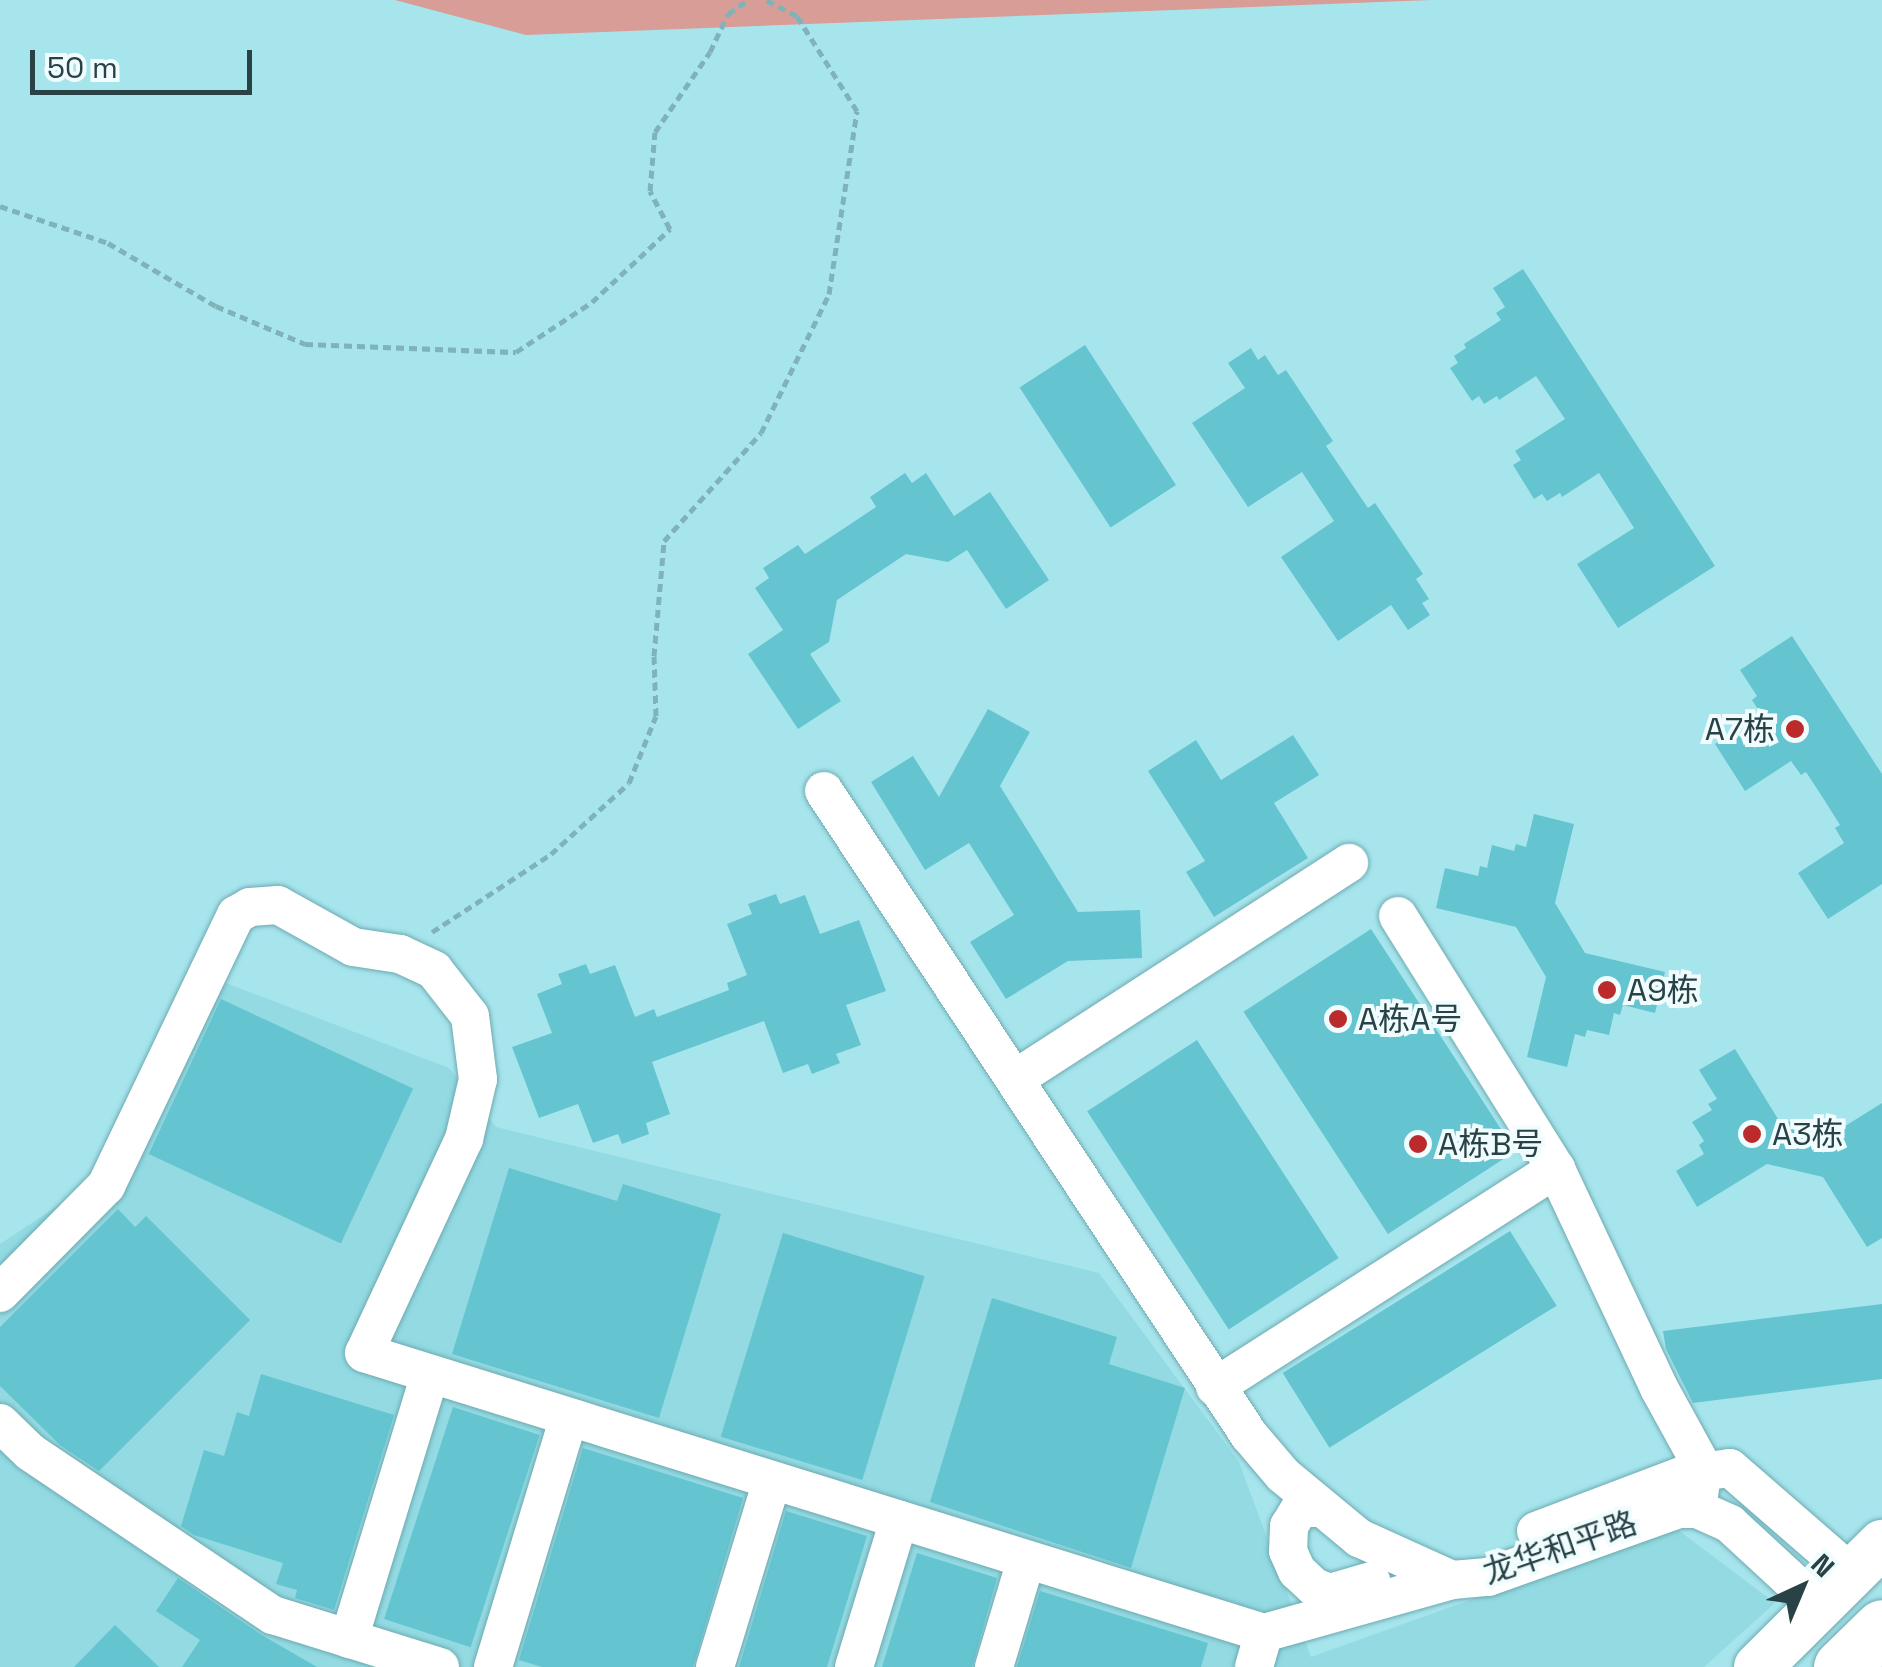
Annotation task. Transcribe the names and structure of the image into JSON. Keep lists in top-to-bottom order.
{
  "streets": {
    "street": ["龙华和平路"]
  },
  "places": [
    "A7栋",
    "A9栋",
    "A栋A号",
    "A3栋",
    "A栋B号"
  ],
  "scale_bar": "50 m",
  "north": "top right"
}
